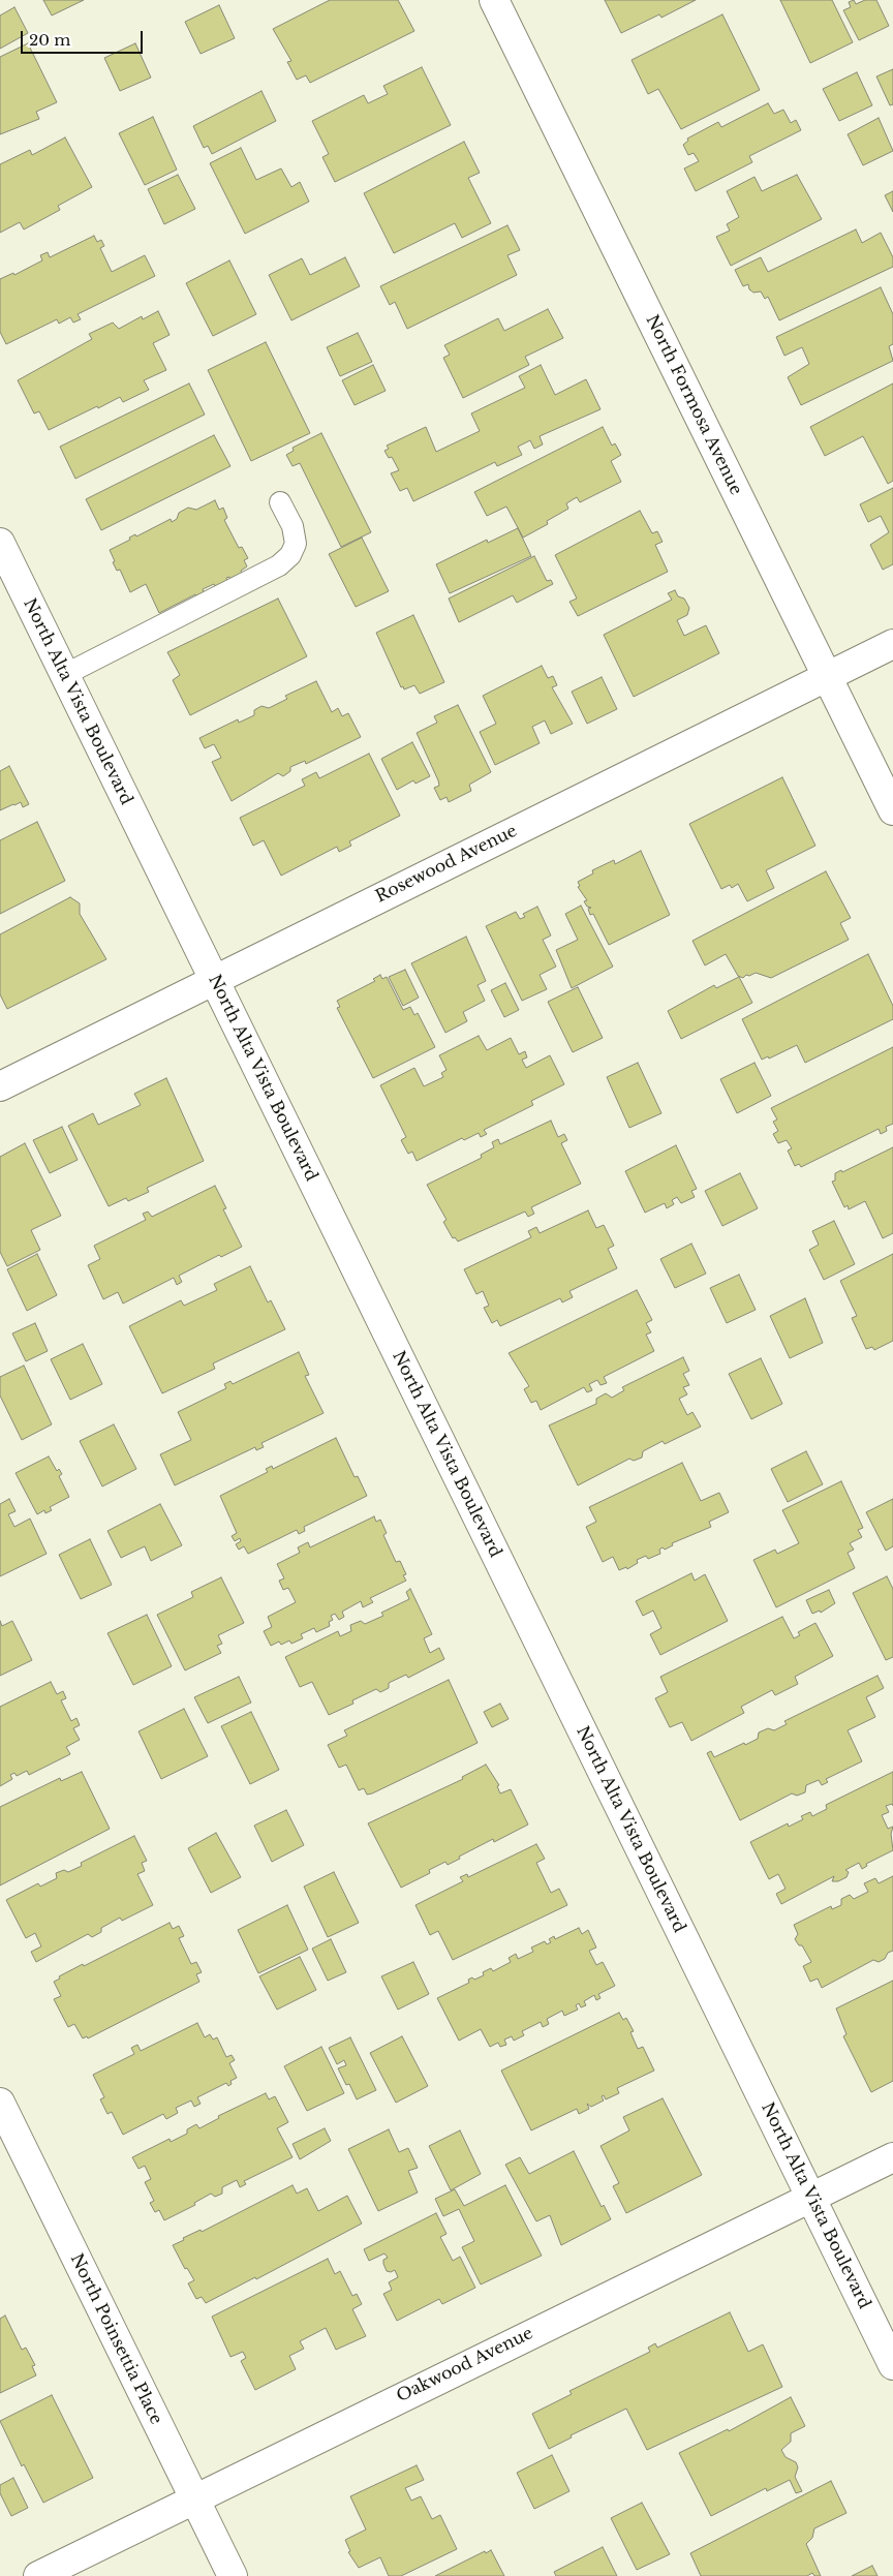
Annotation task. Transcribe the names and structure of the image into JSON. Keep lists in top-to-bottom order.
{
  "streets": {
    "street": [
      "North Formosa Avenue",
      "North Alta Vista Boulevard",
      "Rosewood Avenue",
      "North Poinsettia Place",
      "Oakwood Avenue"
    ]
  },
  "crossings": [
    ["North Formosa Avenue", "Rosewood Avenue"],
    ["North Alta Vista Boulevard", "Rosewood Avenue"],
    ["North Alta Vista Boulevard", "Oakwood Avenue"],
    ["North Poinsettia Place", "Oakwood Avenue"]
  ],
  "scale_bar": "20 m"
}
